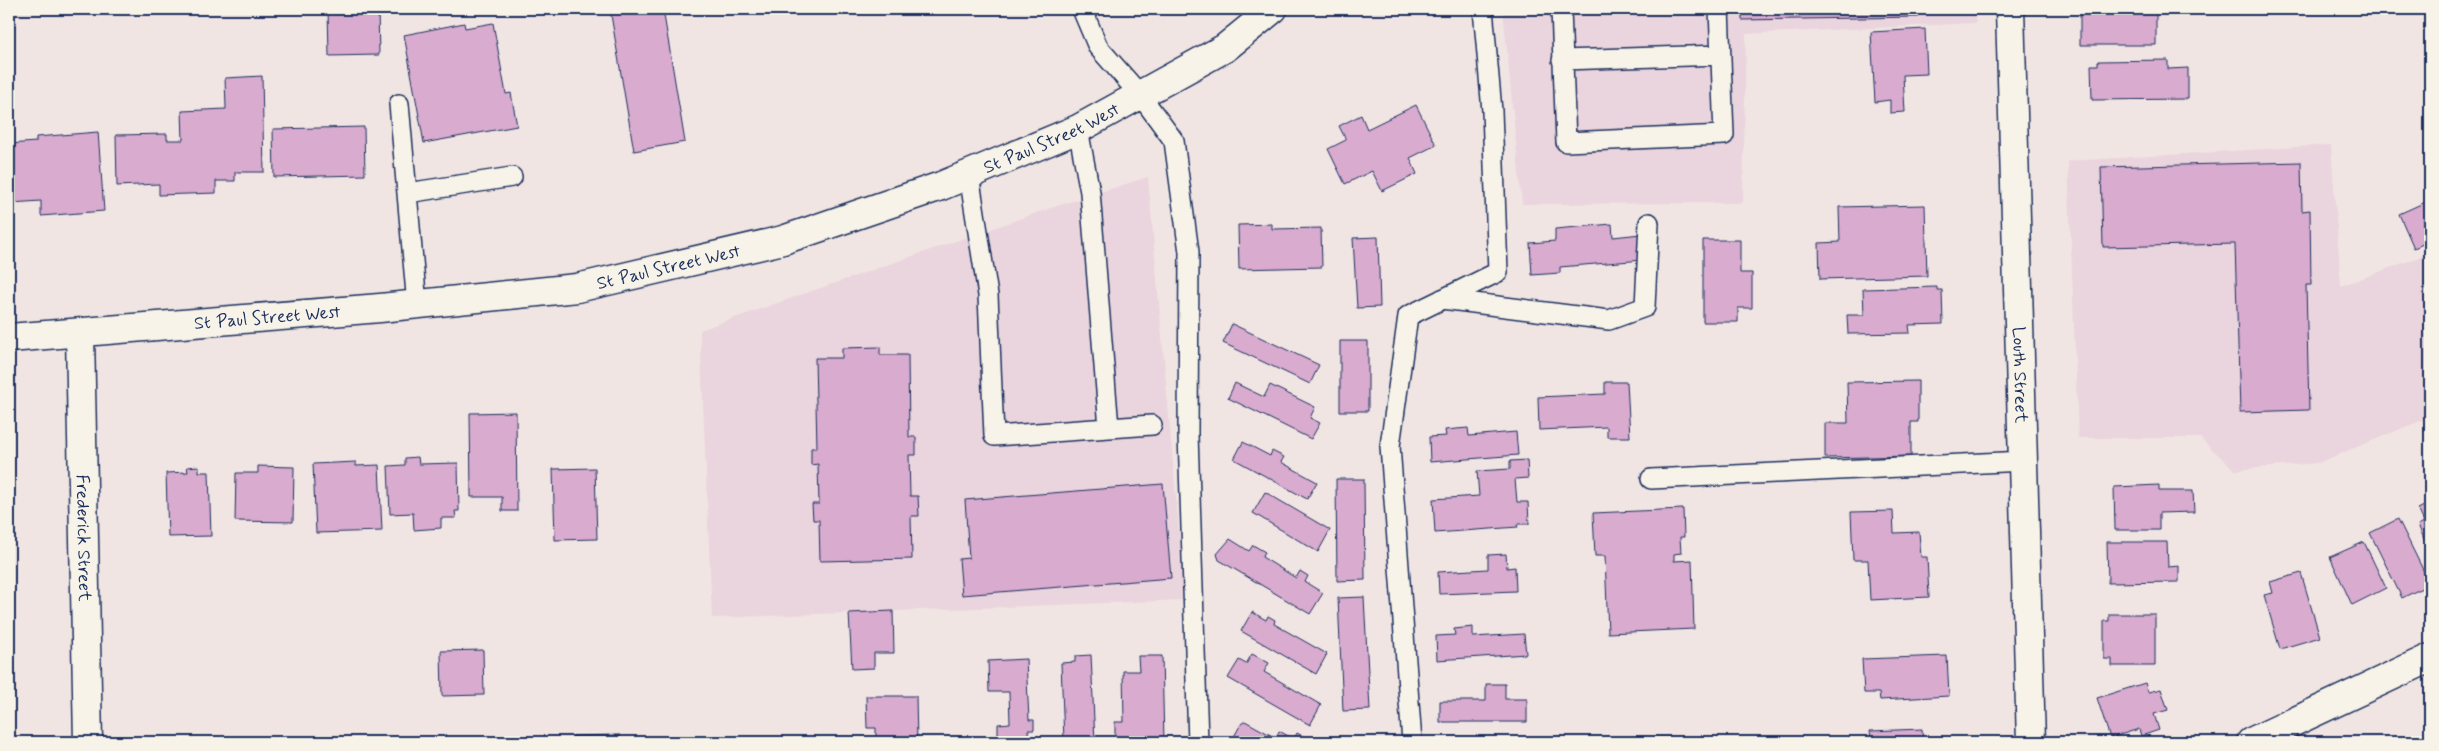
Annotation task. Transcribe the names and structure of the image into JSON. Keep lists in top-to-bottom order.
{
  "streets": {
    "main road": ["St Paul Street West", "Louth Street", "Frederick Street"]
  },
  "crossings": [
    ["St Paul Street West", "Frederick Street"]
  ]
}
